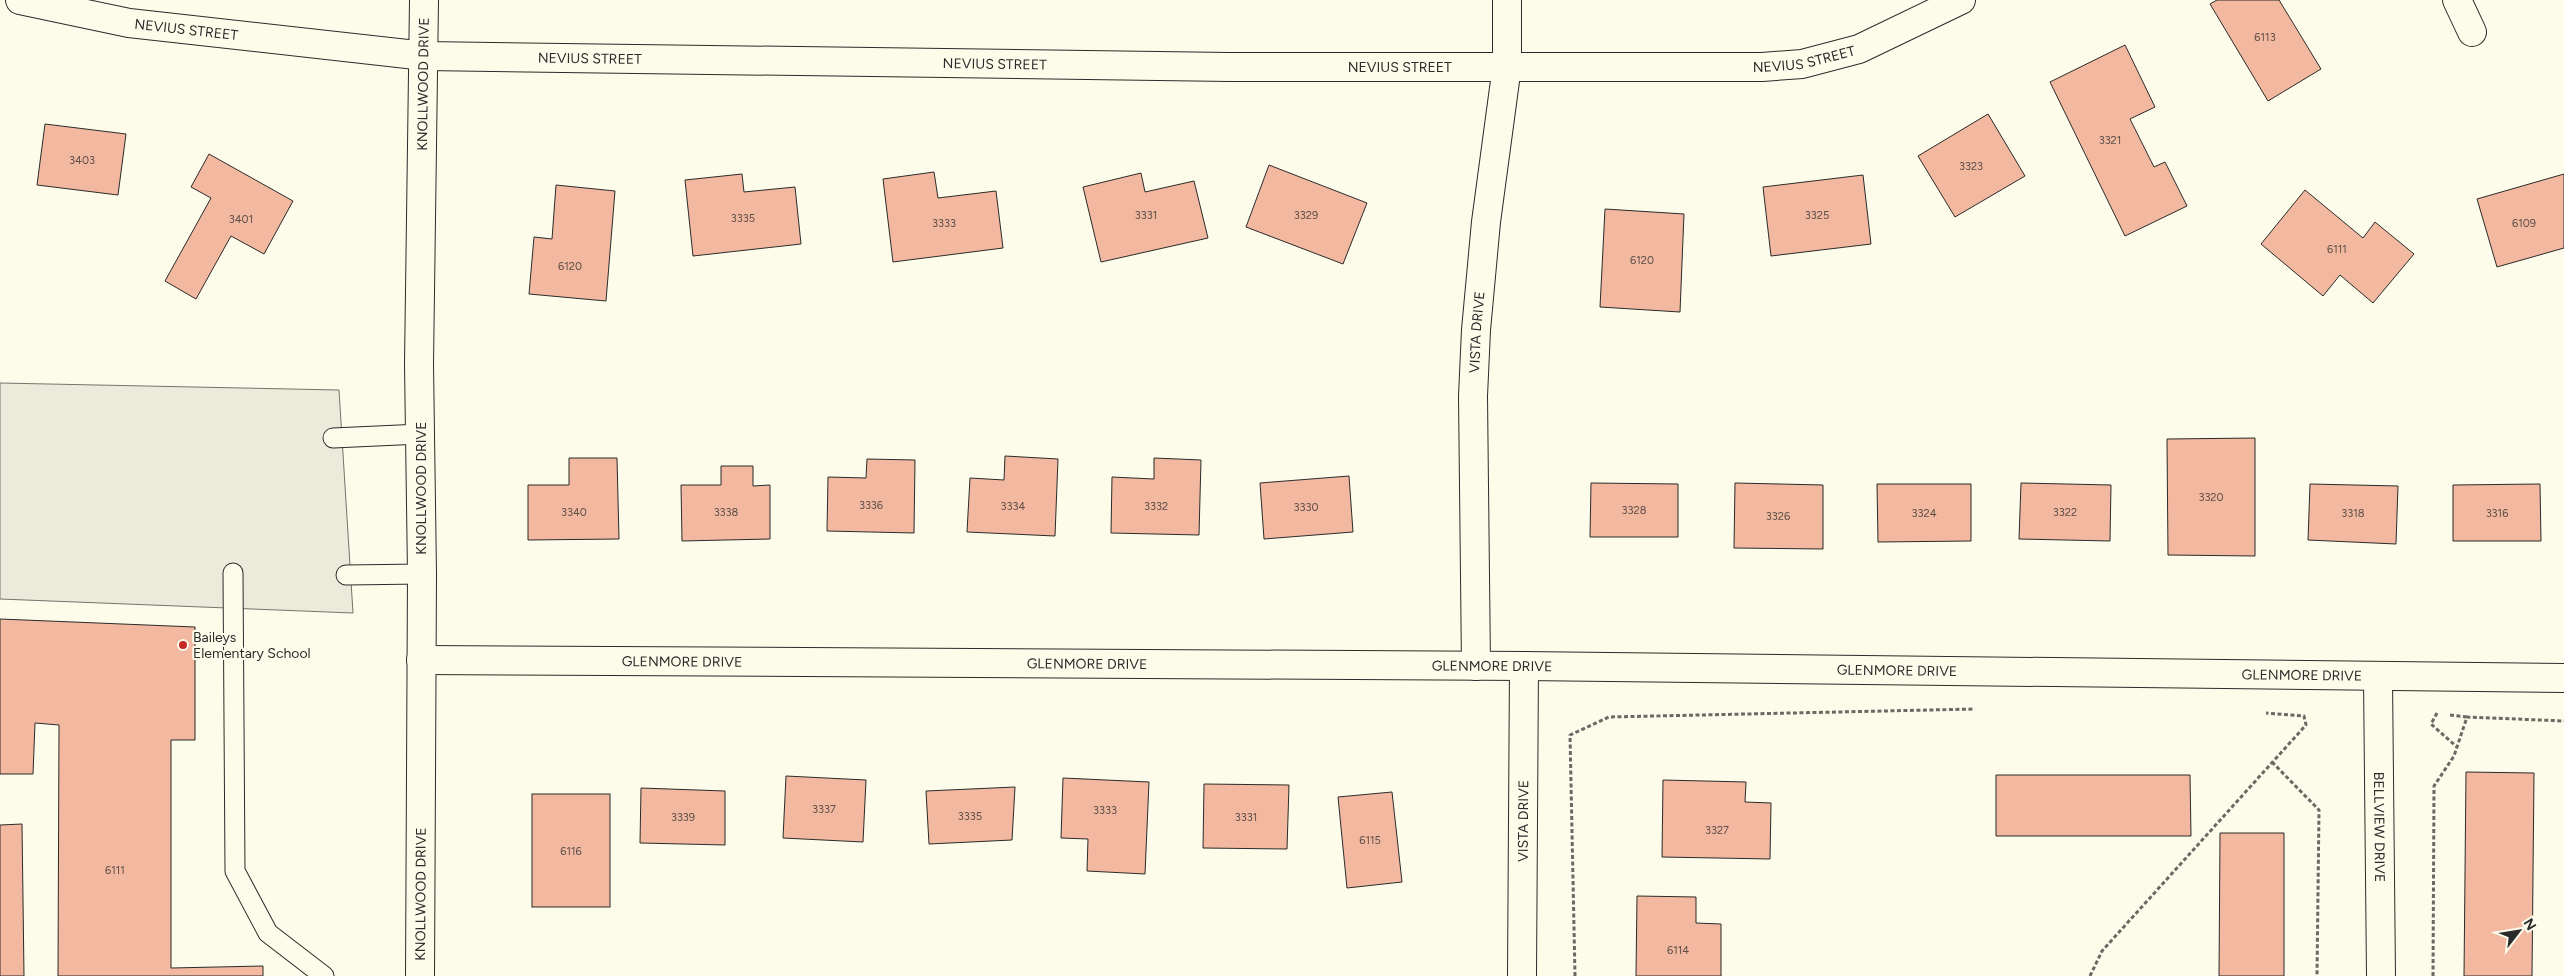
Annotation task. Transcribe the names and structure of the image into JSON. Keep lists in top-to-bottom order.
{
  "streets": {
    "street": [
      "NEVIUS STREET",
      "KNOLLWOOD DRIVE",
      "VISTA DRIVE",
      "GLENMORE DRIVE",
      "BELLVIEW DRIVE"
    ]
  },
  "crossings": [
    ["NEVIUS STREET", "KNOLLWOOD DRIVE"],
    ["NEVIUS STREET", "VISTA DRIVE"],
    ["KNOLLWOOD DRIVE", "GLENMORE DRIVE"],
    ["VISTA DRIVE", "GLENMORE DRIVE"],
    ["GLENMORE DRIVE", "BELLVIEW DRIVE"]
  ],
  "places": ["Baileys Elementary School"],
  "house_numbers": [
    "6113",
    "3321",
    "3403",
    "3323",
    "3331",
    "3329",
    "3325",
    "3335",
    "3401",
    "3333",
    "6109",
    "6111",
    "6120",
    "6120",
    "3320",
    "3336",
    "3334",
    "3332",
    "3330",
    "3328",
    "3340",
    "3338",
    "3322",
    "3324",
    "3318",
    "3316",
    "3326",
    "3337",
    "3333",
    "3335",
    "3339",
    "3331",
    "3327",
    "6115",
    "6116",
    "6111",
    "6114"
  ],
  "north": "top right"
}
